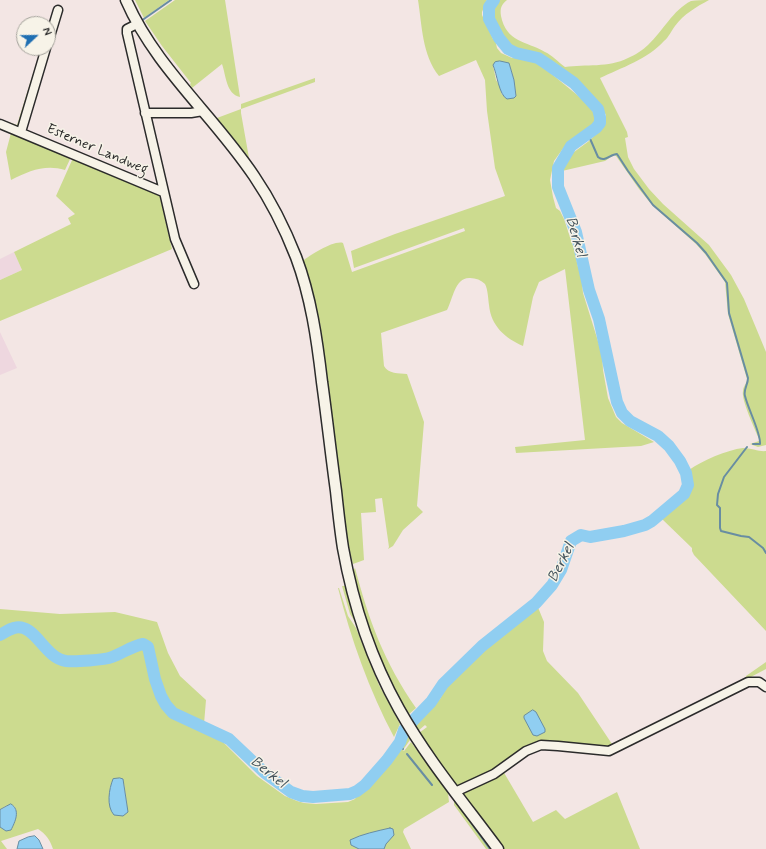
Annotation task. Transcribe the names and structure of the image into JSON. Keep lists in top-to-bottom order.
{
  "streets": {
    "street": ["Esterner Landweg"]
  },
  "water": ["Berkel"],
  "north": "right"
}
